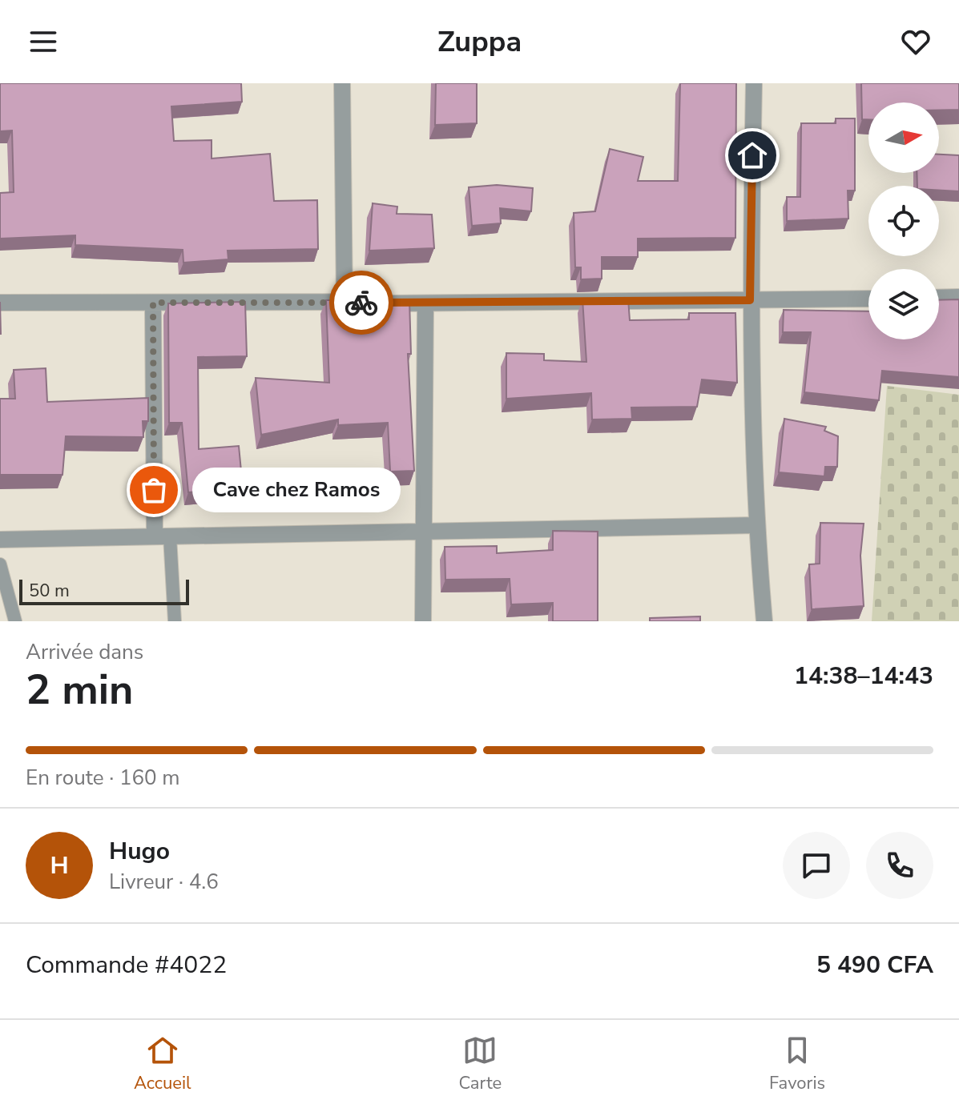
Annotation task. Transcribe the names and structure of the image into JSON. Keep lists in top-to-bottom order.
{
  "places": ["Cave chez Ramos"],
  "scale_bar": "50 m",
  "north": "right",
  "page": {
    "header": "Zuppa",
    "bubble": "Cave chez Ramos",
    "scale": "50 m",
    "heading": ["2 min", "Arrivée dans", "14:38–14:43"],
    "panel": [
      "Hugo",
      "Livreur · 4.6",
      "Commande #4022",
      "5 490 CFA"
    ],
    "bar": "En route · 160 m",
    "round": "H",
    "tabs": ["Accueil", "Carte", "Favoris"]
  }
}
